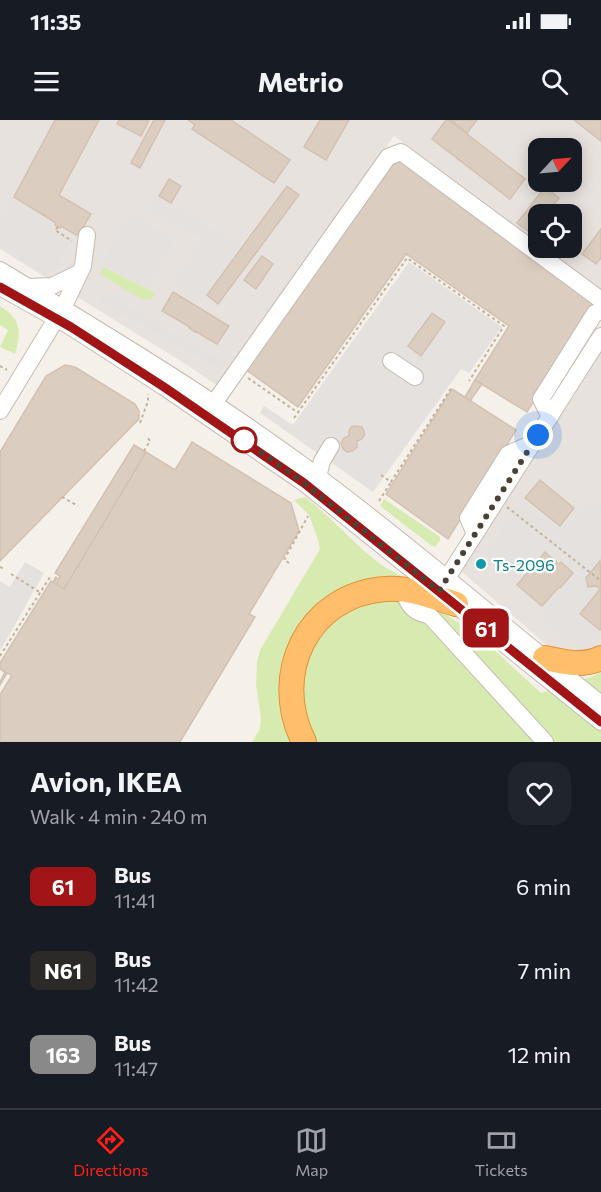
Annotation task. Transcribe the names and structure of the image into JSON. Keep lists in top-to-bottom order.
{
  "places": ["Ts-2096"],
  "lines": ["bus line 61"],
  "north": "top right",
  "page": {
    "status": "11:35",
    "header": "Metrio",
    "on_map": "61",
    "heading": ["Avion, IKEA", "Walk · 4 min · 240 m"],
    "list": [
      {
        "mark": "61",
        "name": "Bus",
        "note": "11:41",
        "value": "6 min"
      },
      {
        "mark": "N61",
        "name": "Bus",
        "note": "11:42",
        "value": "7 min"
      },
      {
        "mark": "163",
        "name": "Bus",
        "note": "11:47",
        "value": "12 min"
      }
    ],
    "tabs": ["Directions", "Map", "Tickets"]
  }
}
